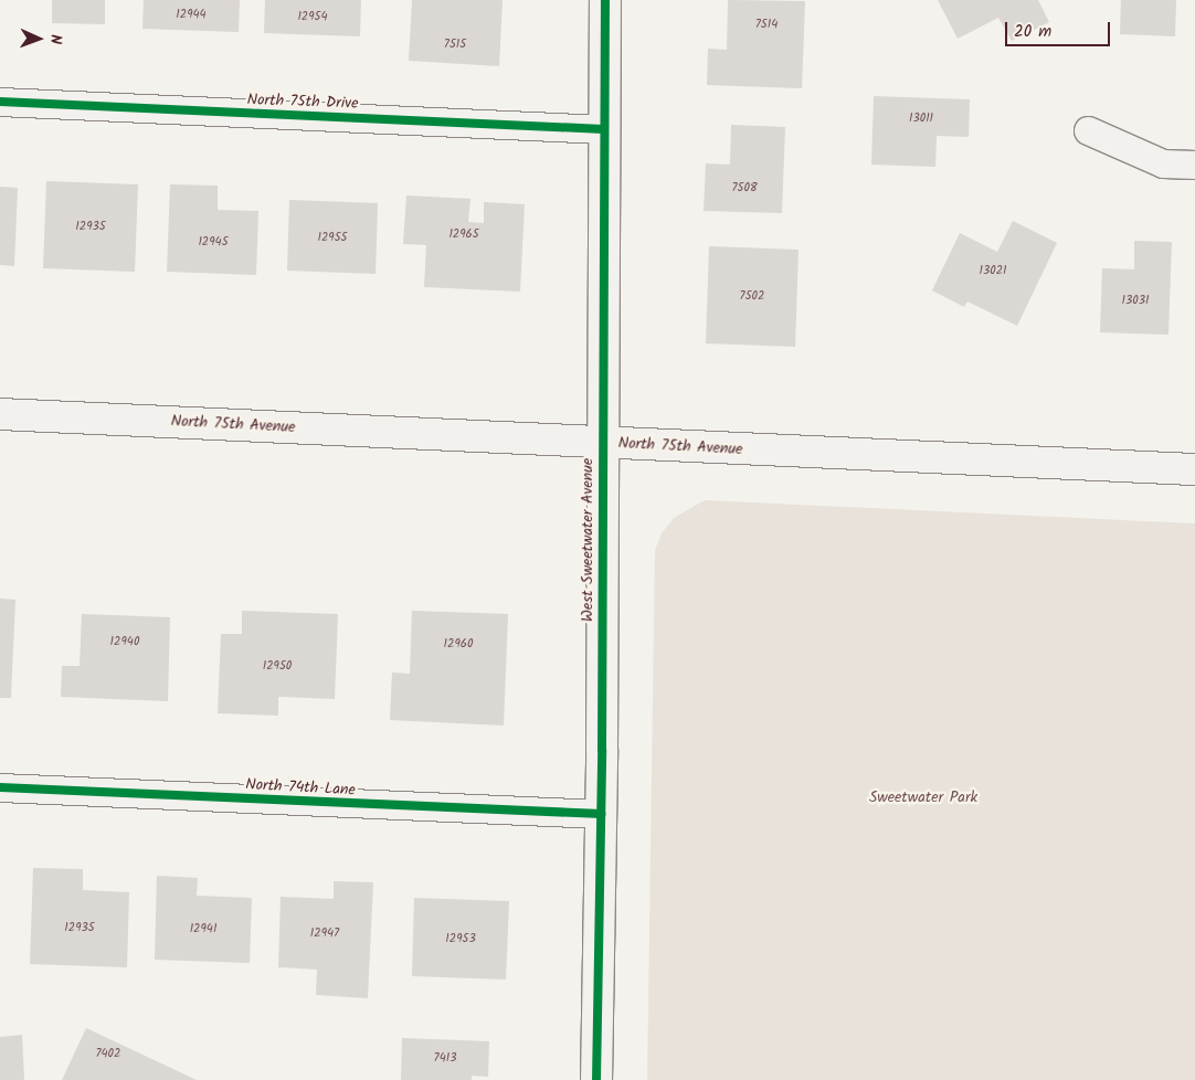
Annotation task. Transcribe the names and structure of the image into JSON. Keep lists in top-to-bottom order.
{
  "streets": {
    "main road": ["North 75th Avenue", "West Sweetwater Avenue"],
    "street": ["North 75th Drive", "North 74th Lane"]
  },
  "crossings": [
    ["North 75th Drive", "West Sweetwater Avenue"],
    ["North 75th Avenue", "West Sweetwater Avenue"],
    ["West Sweetwater Avenue", "North 74th Lane"]
  ],
  "parks": ["Sweetwater Park"],
  "house_numbers": [
    "12944",
    "12954",
    "7514",
    "7515",
    "13011",
    "7508",
    "12935",
    "12965",
    "12955",
    "12945",
    "13021",
    "7502",
    "13031",
    "12940",
    "12960",
    "12950",
    "12935",
    "12941",
    "12947",
    "12953",
    "7402",
    "7413"
  ],
  "scale_bar": "20 m",
  "north": "right"
}
